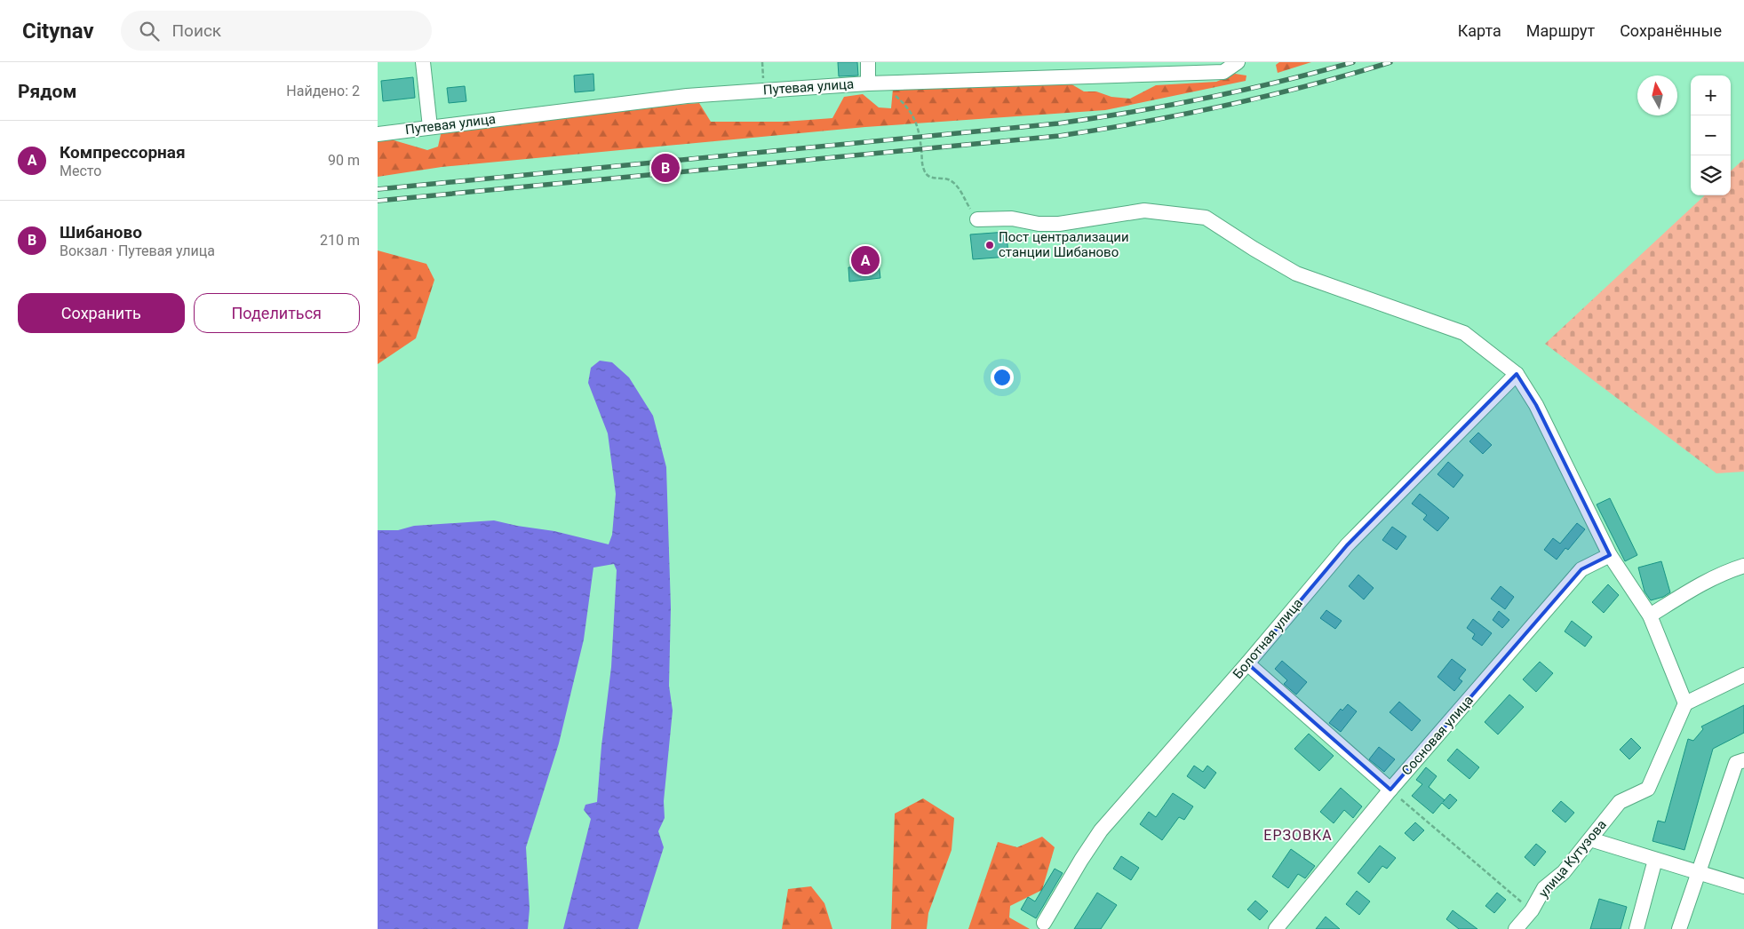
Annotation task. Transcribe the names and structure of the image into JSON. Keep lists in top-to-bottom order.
{
  "streets": {
    "street": [
      "Путевая улица",
      "Болотная улица",
      "Сосновая улица",
      "улица Кутузова"
    ]
  },
  "districts": ["ЕРЗОВКА"],
  "places": ["Пост централизации станции Шибаново"],
  "north": "top",
  "page": {
    "header": "Citynav",
    "search": "Поиск",
    "nav": ["Карта", "Маршрут", "Сохранённые"],
    "heading": ["Рядом", "Найдено: 2"],
    "map_buttons": ["+", "−"],
    "list": [
      {
        "mark": "A",
        "name": "Компрессорная",
        "note": "Место",
        "value": "90 m"
      },
      {
        "mark": "B",
        "name": "Шибаново",
        "note": "Вокзал · Путевая улица",
        "value": "210 m"
      }
    ],
    "pins": ["B", "A"],
    "buttons": ["Сохранить", "Поделиться"]
  }
}
